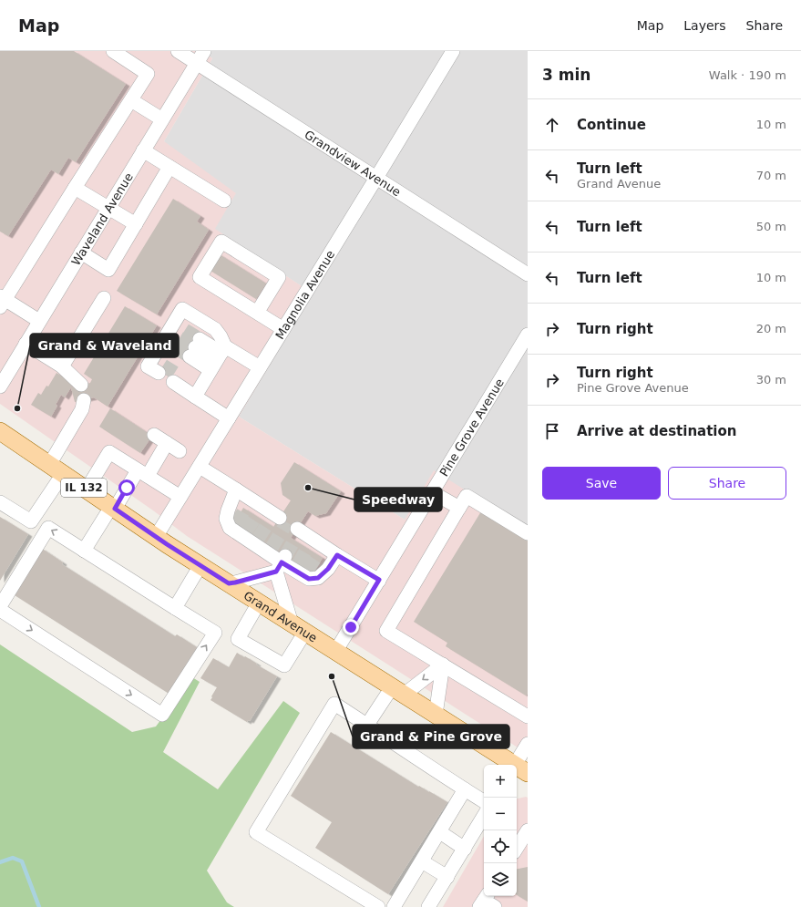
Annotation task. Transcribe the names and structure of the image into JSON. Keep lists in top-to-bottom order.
{
  "streets": {
    "main road": ["IL 132", "Grand Avenue"],
    "street": [
      "Grandview Avenue",
      "Waveland Avenue",
      "Magnolia Avenue",
      "Pine Grove Avenue"
    ]
  },
  "crossings": [
    ["Grandview Avenue", "Waveland Avenue"],
    ["Grandview Avenue", "Magnolia Avenue"],
    ["Magnolia Avenue", "Grand Avenue"],
    ["Pine Grove Avenue", "Grand Avenue"]
  ],
  "places": ["Grand & Waveland", "Speedway", "Grand & Pine Grove"],
  "page": {
    "header": "Map",
    "nav": ["Map", "Layers", "Share"],
    "heading": ["3 min", "Walk · 190 m"],
    "list": [
      ["Continue", "10 m"],
      ["Turn left", "Grand Avenue", "70 m"],
      ["Turn left", "50 m"],
      ["Turn left", "10 m"],
      ["Turn right", "20 m"],
      ["Turn right", "Pine Grove Avenue", "30 m"],
      "Arrive at destination"
    ],
    "buttons": ["Save", "Share"],
    "map_buttons": ["+", "−"]
  }
}
